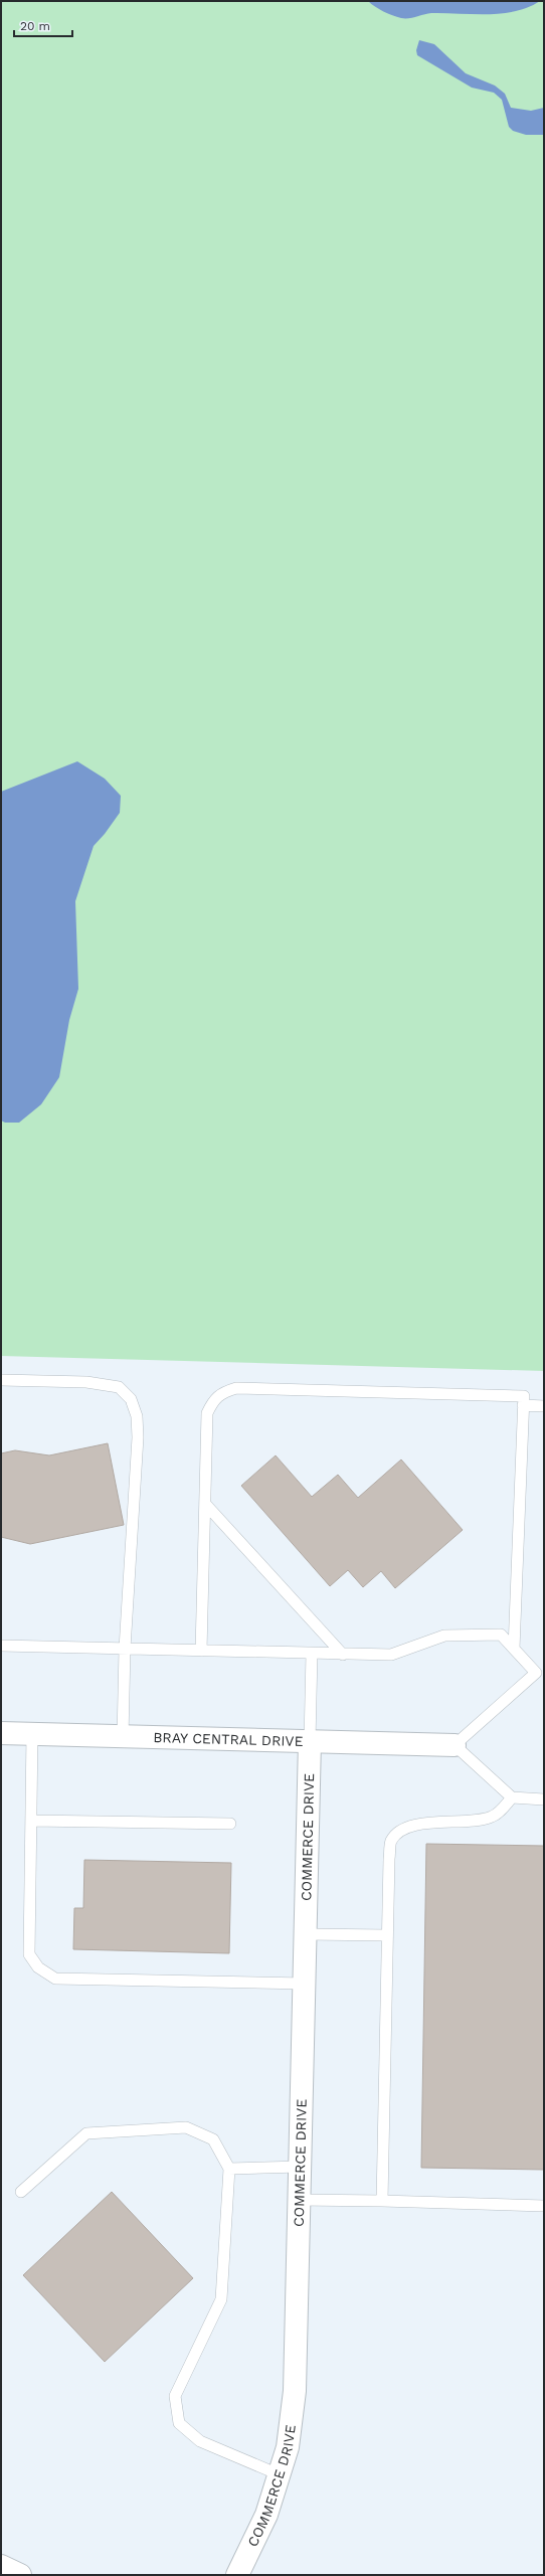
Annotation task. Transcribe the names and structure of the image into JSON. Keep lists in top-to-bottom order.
{
  "streets": {
    "street": ["BRAY CENTRAL DRIVE", "COMMERCE DRIVE"]
  },
  "crossings": [
    ["BRAY CENTRAL DRIVE", "COMMERCE DRIVE"]
  ],
  "scale_bar": "20 m"
}
